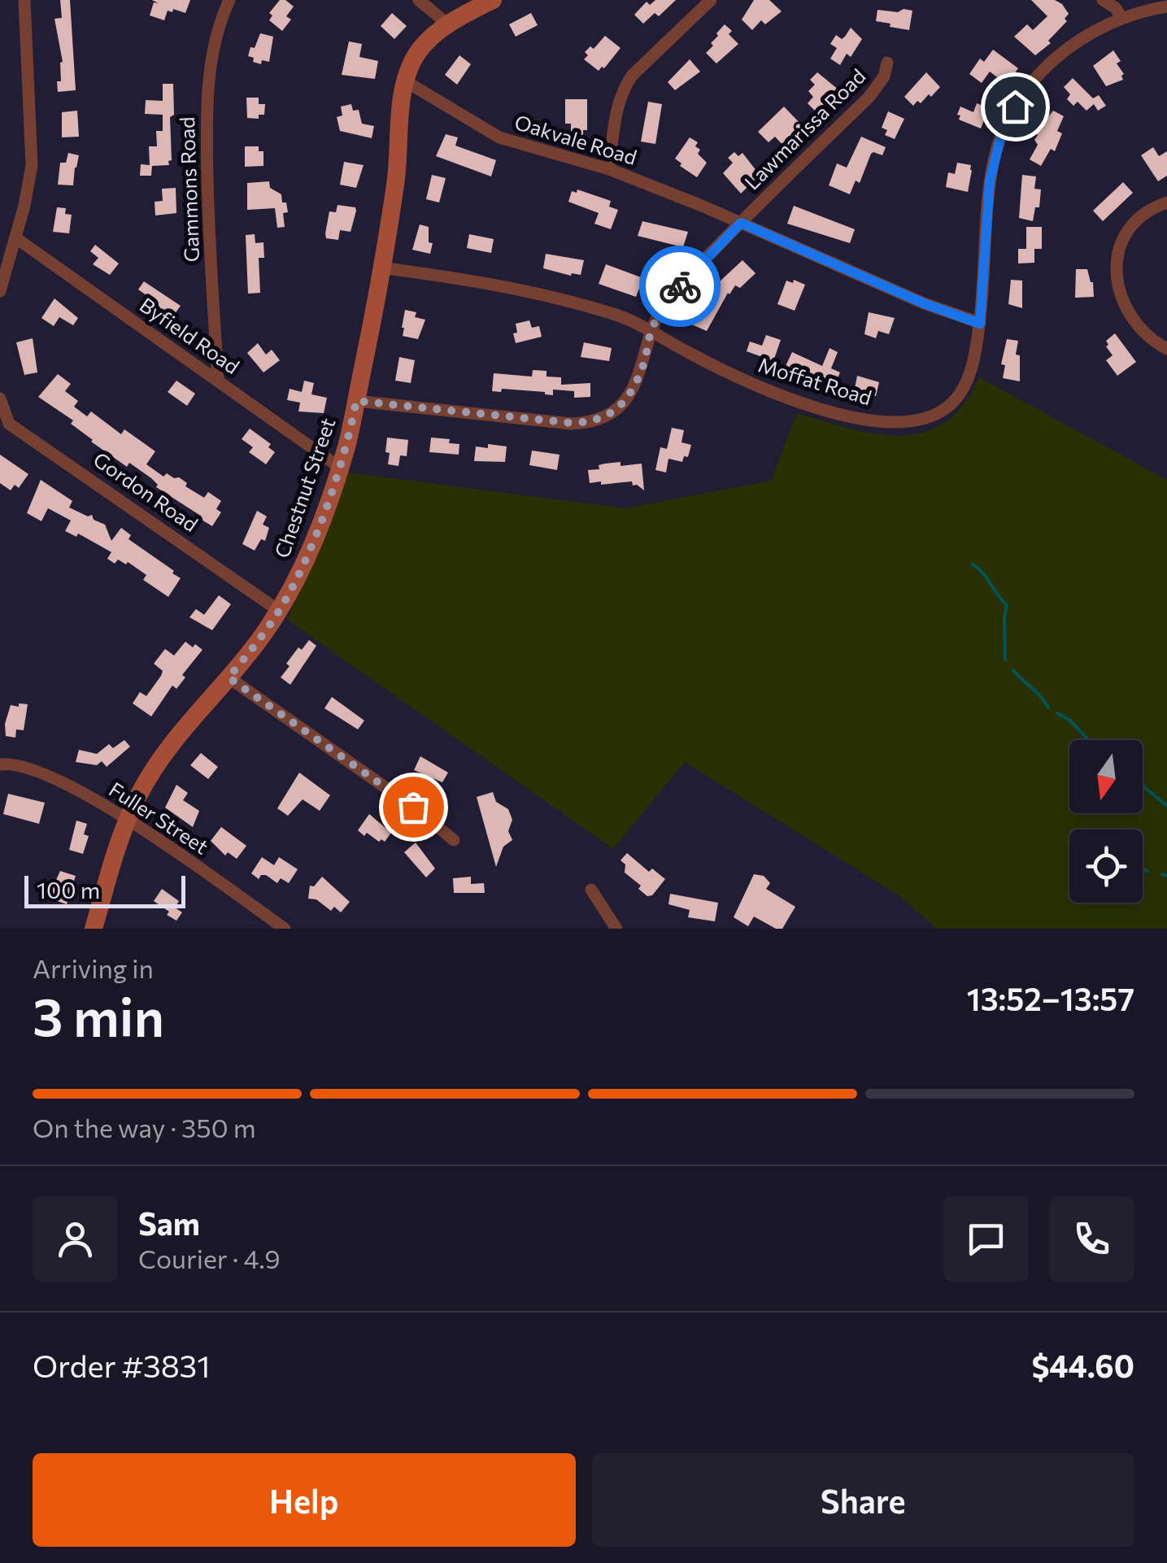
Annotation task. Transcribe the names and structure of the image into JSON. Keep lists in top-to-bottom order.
{
  "streets": {
    "main road": ["Chestnut Street"],
    "street": [
      "Lawmarissa Road",
      "Oakvale Road",
      "Gammons Road",
      "Byfield Road",
      "Moffat Road",
      "Gordon Road",
      "Fuller Street"
    ]
  },
  "crossings": [
    ["Lawmarissa Road", "Oakvale Road"],
    ["Lawmarissa Road", "Moffat Road"],
    ["Lawmarissa Road", "Chestnut Street"],
    ["Oakvale Road", "Moffat Road"],
    ["Oakvale Road", "Chestnut Street"],
    ["Gammons Road", "Byfield Road"],
    ["Byfield Road", "Chestnut Street"],
    ["Moffat Road", "Chestnut Street"],
    ["Chestnut Street", "Gordon Road"],
    ["Chestnut Street", "Fuller Street"]
  ],
  "scale_bar": "100 m",
  "north": "bottom",
  "page": {
    "scale": "100 m",
    "heading": ["3 min", "Arriving in", "13:52–13:57"],
    "panel": [
      "Sam",
      "Courier · 4.9",
      "Order #3831",
      "$44.60"
    ],
    "bar": "On the way · 350 m",
    "buttons": ["Help", "Share"]
  }
}
